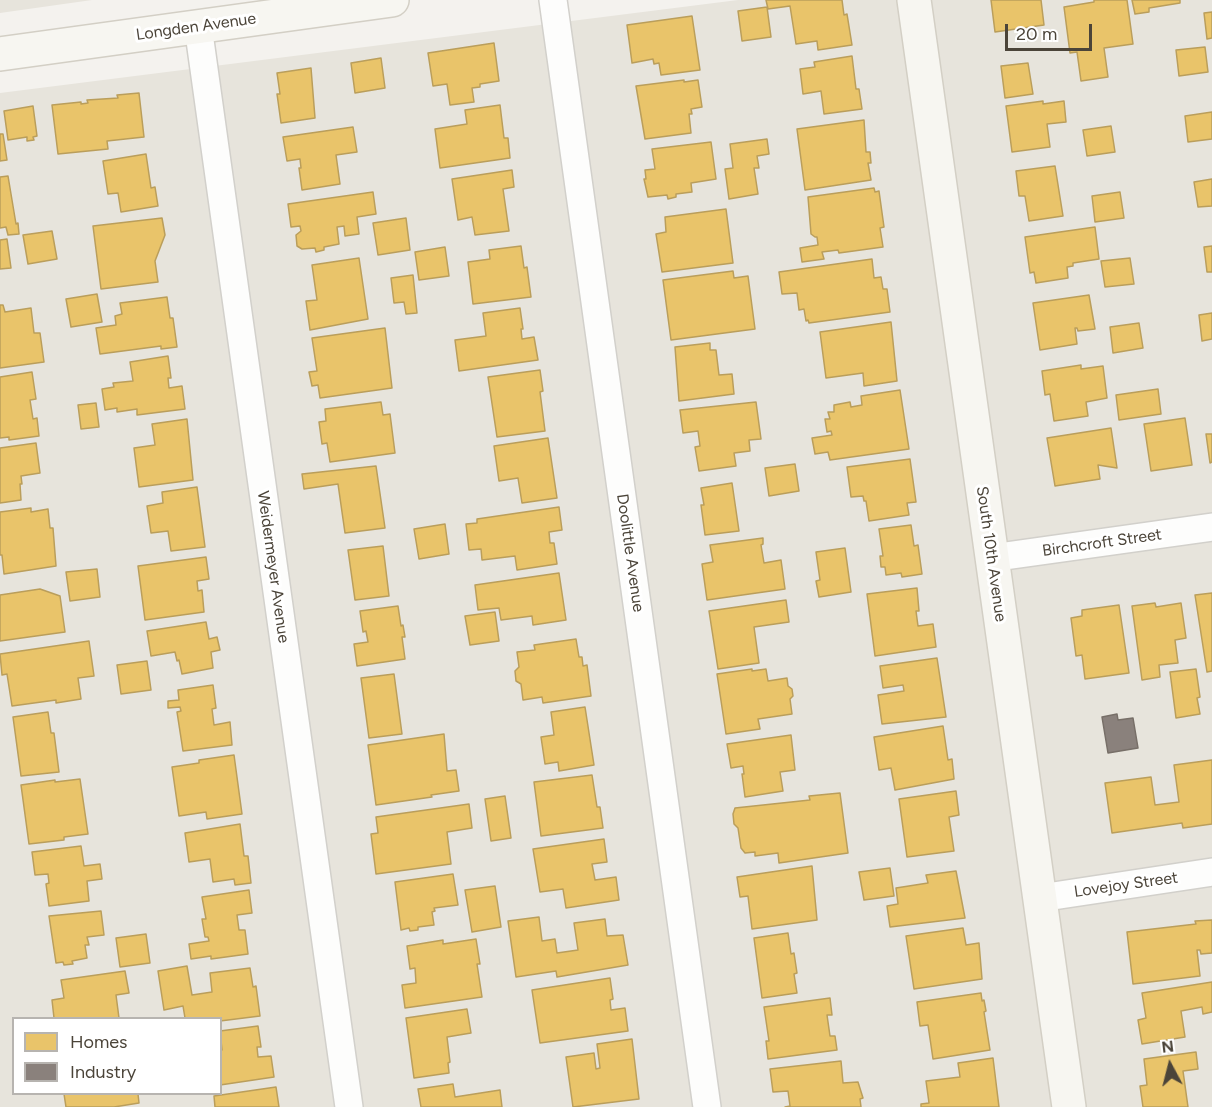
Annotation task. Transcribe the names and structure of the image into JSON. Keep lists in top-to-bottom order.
{
  "streets": {
    "street": [
      "Longden Avenue",
      "Birchcroft Street",
      "Doolittle Avenue",
      "South 10th Avenue",
      "Weidermeyer Avenue",
      "Lovejoy Street"
    ]
  },
  "crossings": [
    ["Longden Avenue", "Weidermeyer Avenue"],
    ["Birchcroft Street", "South 10th Avenue"],
    ["South 10th Avenue", "Lovejoy Street"]
  ],
  "legend": ["Homes", "Industry"],
  "scale_bar": "20 m",
  "north": "top"
}
